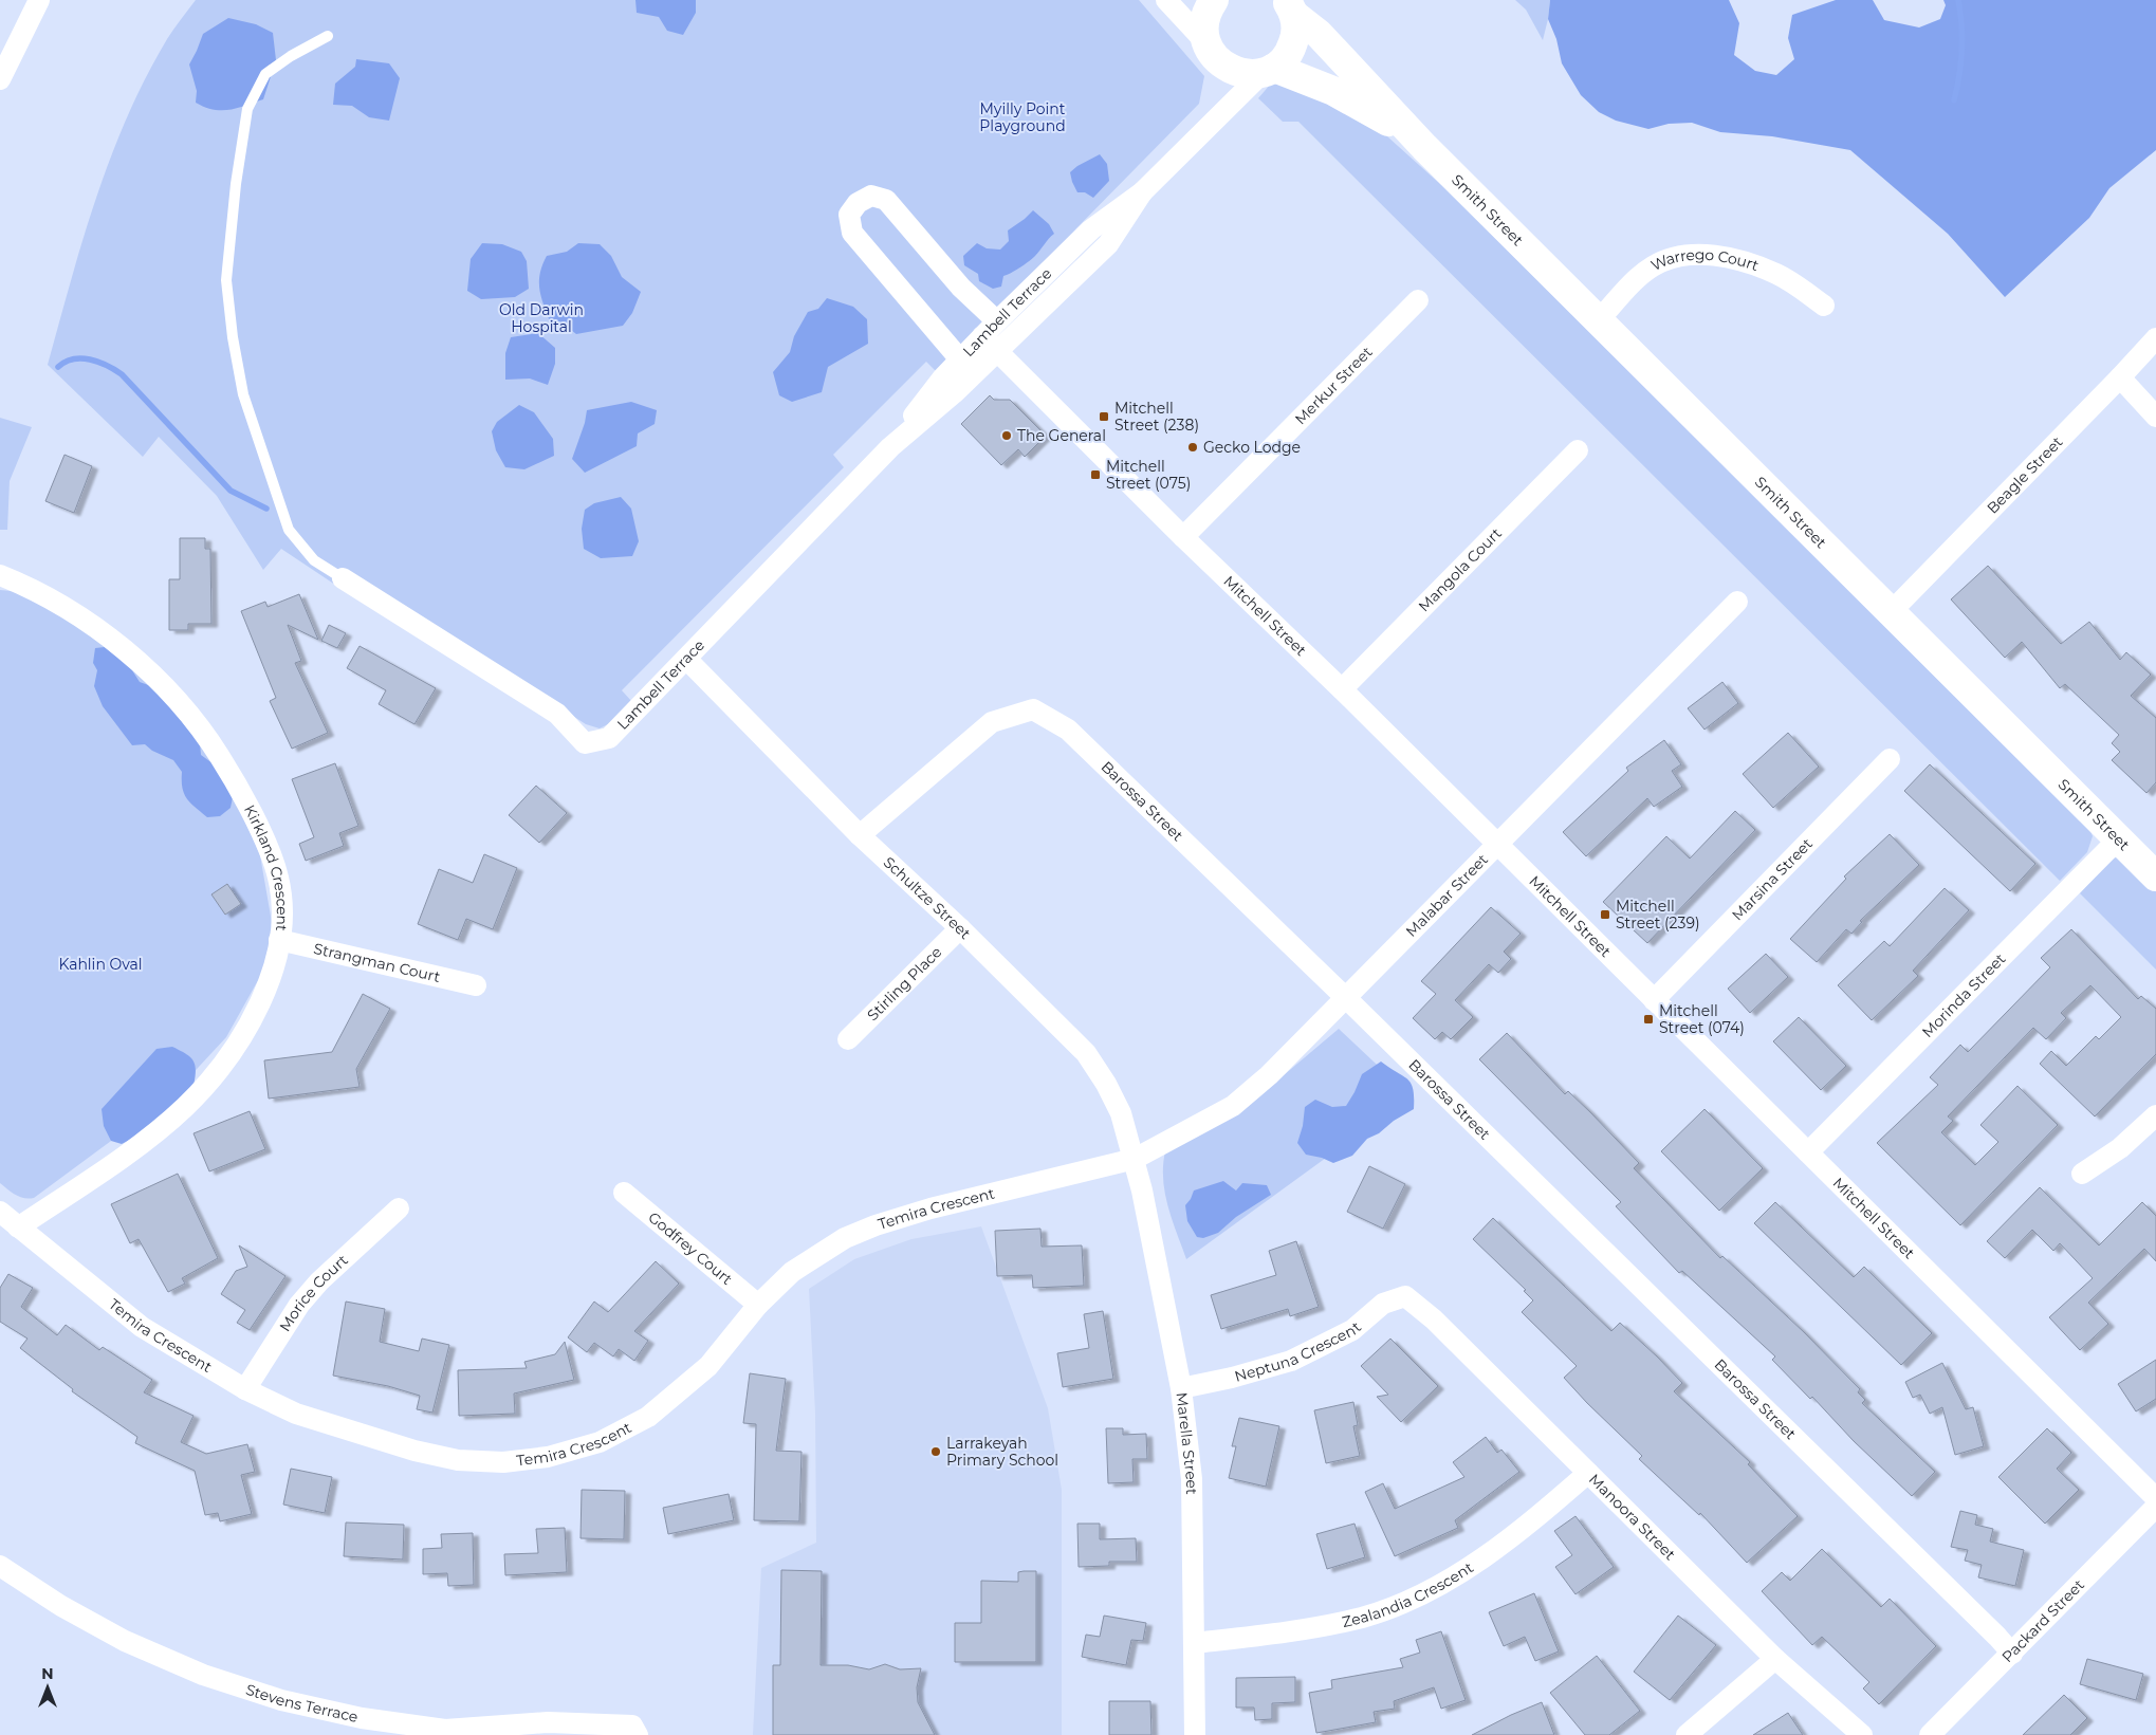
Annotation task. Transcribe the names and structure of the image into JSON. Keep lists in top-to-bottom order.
{
  "streets": {
    "street": [
      "Smith Street",
      "Warrego Court",
      "Lambell Terrace",
      "Merkur Street",
      "Beagle Street",
      "Mangola Court",
      "Mitchell Street",
      "Barossa Street",
      "Kirkland Crescent",
      "Marsina Street",
      "Malabar Street",
      "Schultze Street",
      "Strangman Court",
      "Stirling Place",
      "Morinda Street",
      "Temira Crescent",
      "Godfrey Court",
      "Morice Court",
      "Neptuna Crescent",
      "Marella Street",
      "Manoora Street",
      "Zealandia Crescent",
      "Packard Street",
      "Stevens Terrace"
    ]
  },
  "crossings": [
    ["Smith Street", "Warrego Court"],
    ["Smith Street", "Lambell Terrace"],
    ["Smith Street", "Beagle Street"],
    ["Smith Street", "Morinda Street"],
    ["Lambell Terrace", "Mitchell Street"],
    ["Lambell Terrace", "Schultze Street"],
    ["Merkur Street", "Mitchell Street"],
    ["Mangola Court", "Mitchell Street"],
    ["Mitchell Street", "Marsina Street"],
    ["Mitchell Street", "Malabar Street"],
    ["Mitchell Street", "Morinda Street"],
    ["Barossa Street", "Malabar Street"],
    ["Barossa Street", "Schultze Street"],
    ["Barossa Street", "Packard Street"],
    ["Kirkland Crescent", "Strangman Court"],
    ["Kirkland Crescent", "Temira Crescent"],
    ["Malabar Street", "Schultze Street"],
    ["Malabar Street", "Temira Crescent"],
    ["Malabar Street", "Marella Street"],
    ["Schultze Street", "Stirling Place"],
    ["Schultze Street", "Temira Crescent"],
    ["Schultze Street", "Marella Street"],
    ["Temira Crescent", "Godfrey Court"],
    ["Temira Crescent", "Morice Court"],
    ["Temira Crescent", "Marella Street"],
    ["Neptuna Crescent", "Marella Street"],
    ["Neptuna Crescent", "Manoora Street"],
    ["Marella Street", "Zealandia Crescent"],
    ["Manoora Street", "Zealandia Crescent"]
  ],
  "parks": ["Myilly Point Playground", "Old Darwin Hospital", "Kahlin Oval"],
  "places": {
    "transit": [
      "Mitchell Street (238)",
      "Mitchell Street (075)",
      "Mitchell Street (239)",
      "Mitchell Street (074)"
    ],
    "other": ["The General", "Gecko Lodge", "Larrakeyah Primary School"]
  },
  "north": "top"
}
